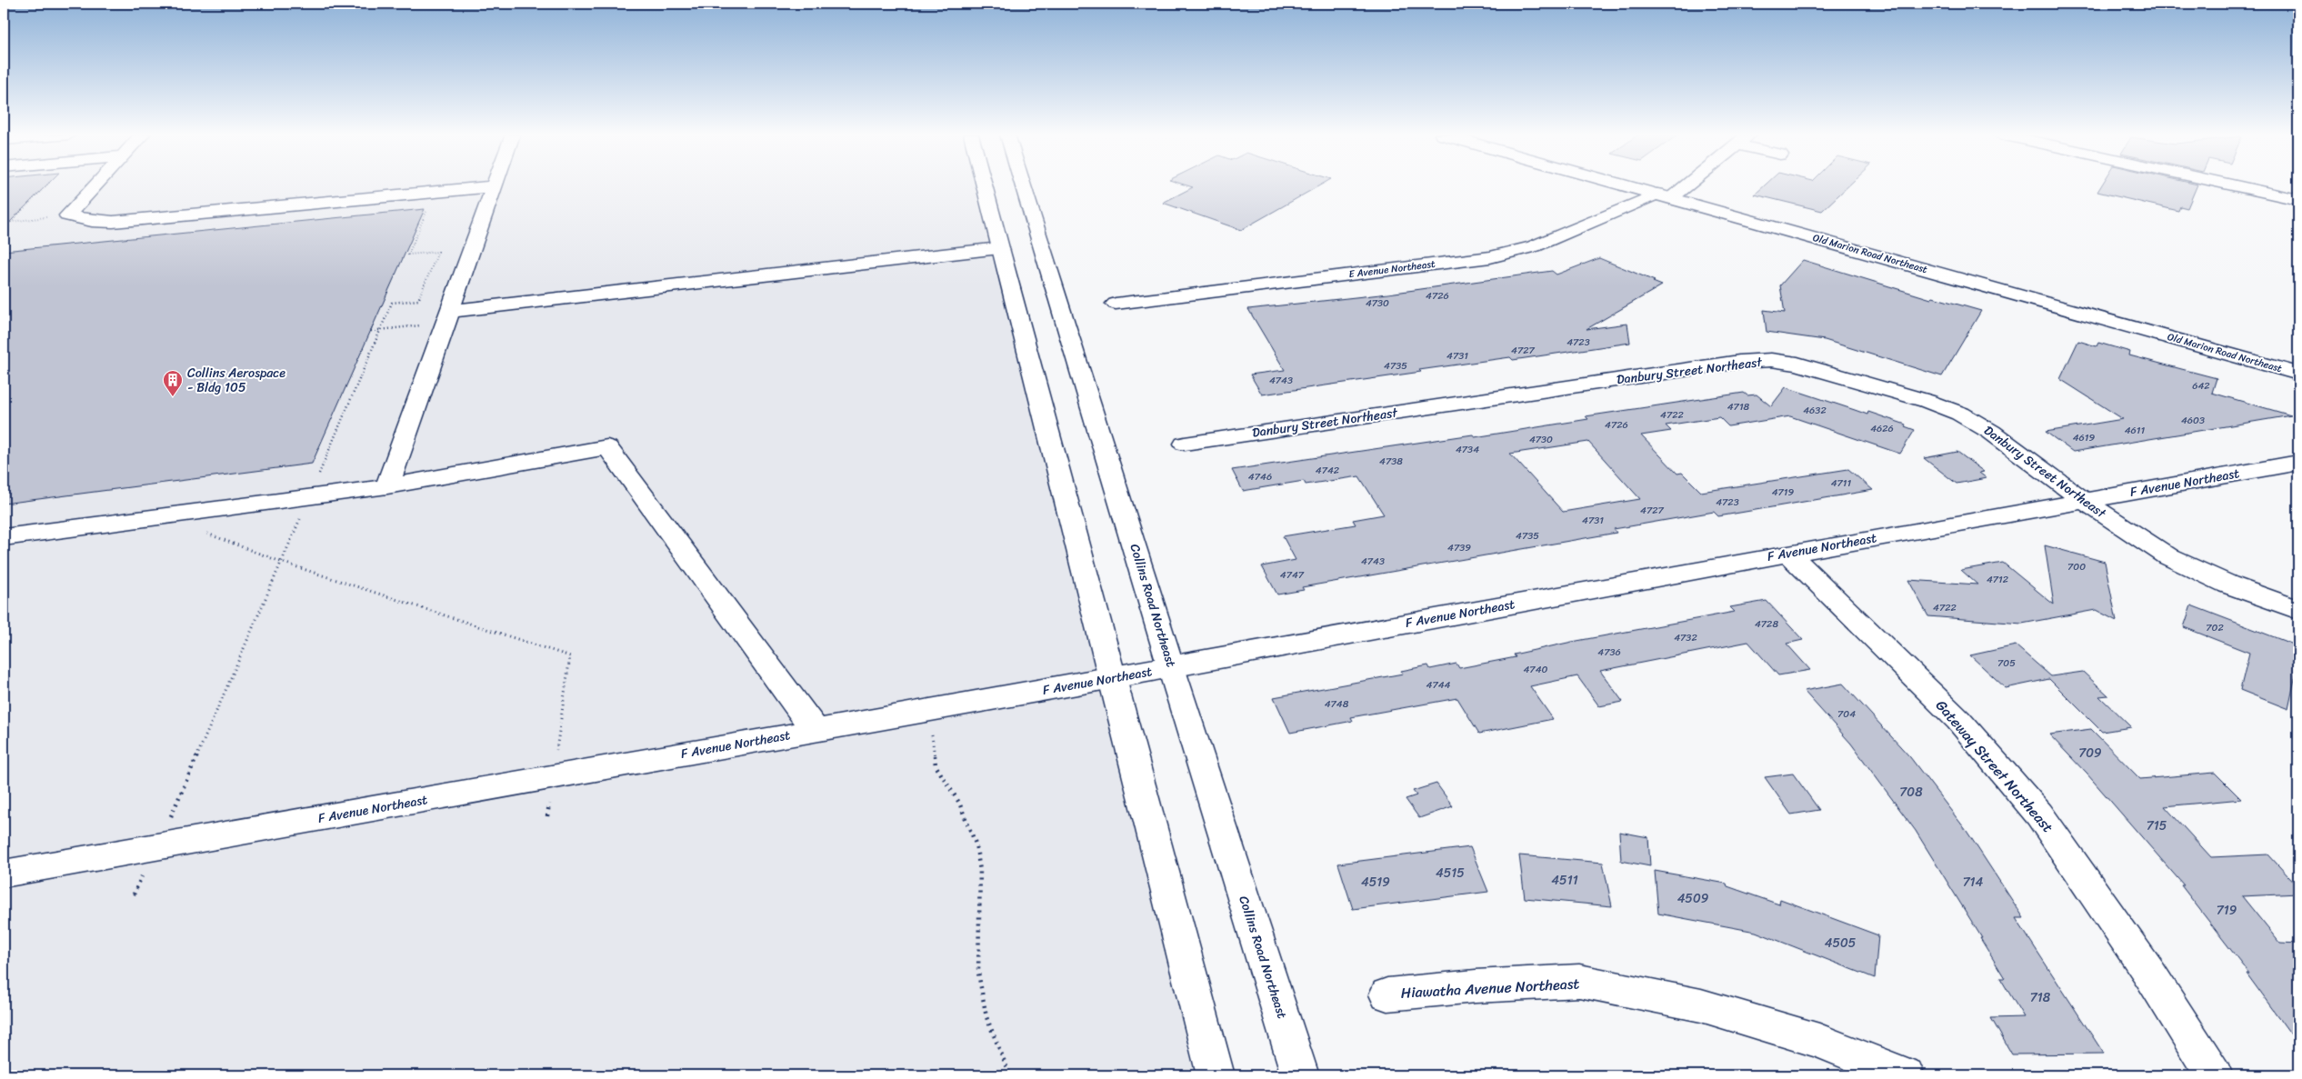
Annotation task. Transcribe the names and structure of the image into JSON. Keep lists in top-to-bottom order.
{
  "streets": {
    "main road": [
      "Old Marion Road Northeast",
      "E Avenue Northeast",
      "Danbury Street Northeast",
      "F Avenue Northeast",
      "Collins Road Northeast",
      "Gateway Street Northeast",
      "Hiawatha Avenue Northeast"
    ]
  },
  "crossings": [
    ["Old Marion Road Northeast", "E Avenue Northeast"],
    ["Danbury Street Northeast", "F Avenue Northeast"],
    ["F Avenue Northeast", "Collins Road Northeast"],
    ["F Avenue Northeast", "Gateway Street Northeast"]
  ],
  "places": {
    "building": ["Collins Aerospace - Bldg 105"]
  },
  "house_numbers": [
    "4726",
    "4730",
    "4723",
    "4727",
    "4731",
    "4735",
    "4743",
    "642",
    "4718",
    "4632",
    "4722",
    "4603",
    "4726",
    "4626",
    "4611",
    "4619",
    "4730",
    "4734",
    "4738",
    "4742",
    "4746",
    "4711",
    "4719",
    "4723",
    "4727",
    "4731",
    "4735",
    "4739",
    "4743",
    "700",
    "4747",
    "4712",
    "4722",
    "4728",
    "702",
    "4732",
    "4736",
    "705",
    "4740",
    "4744",
    "4748",
    "704",
    "709",
    "708",
    "715",
    "4515",
    "4511",
    "4519",
    "714",
    "4509",
    "719",
    "4505",
    "718"
  ]
}
